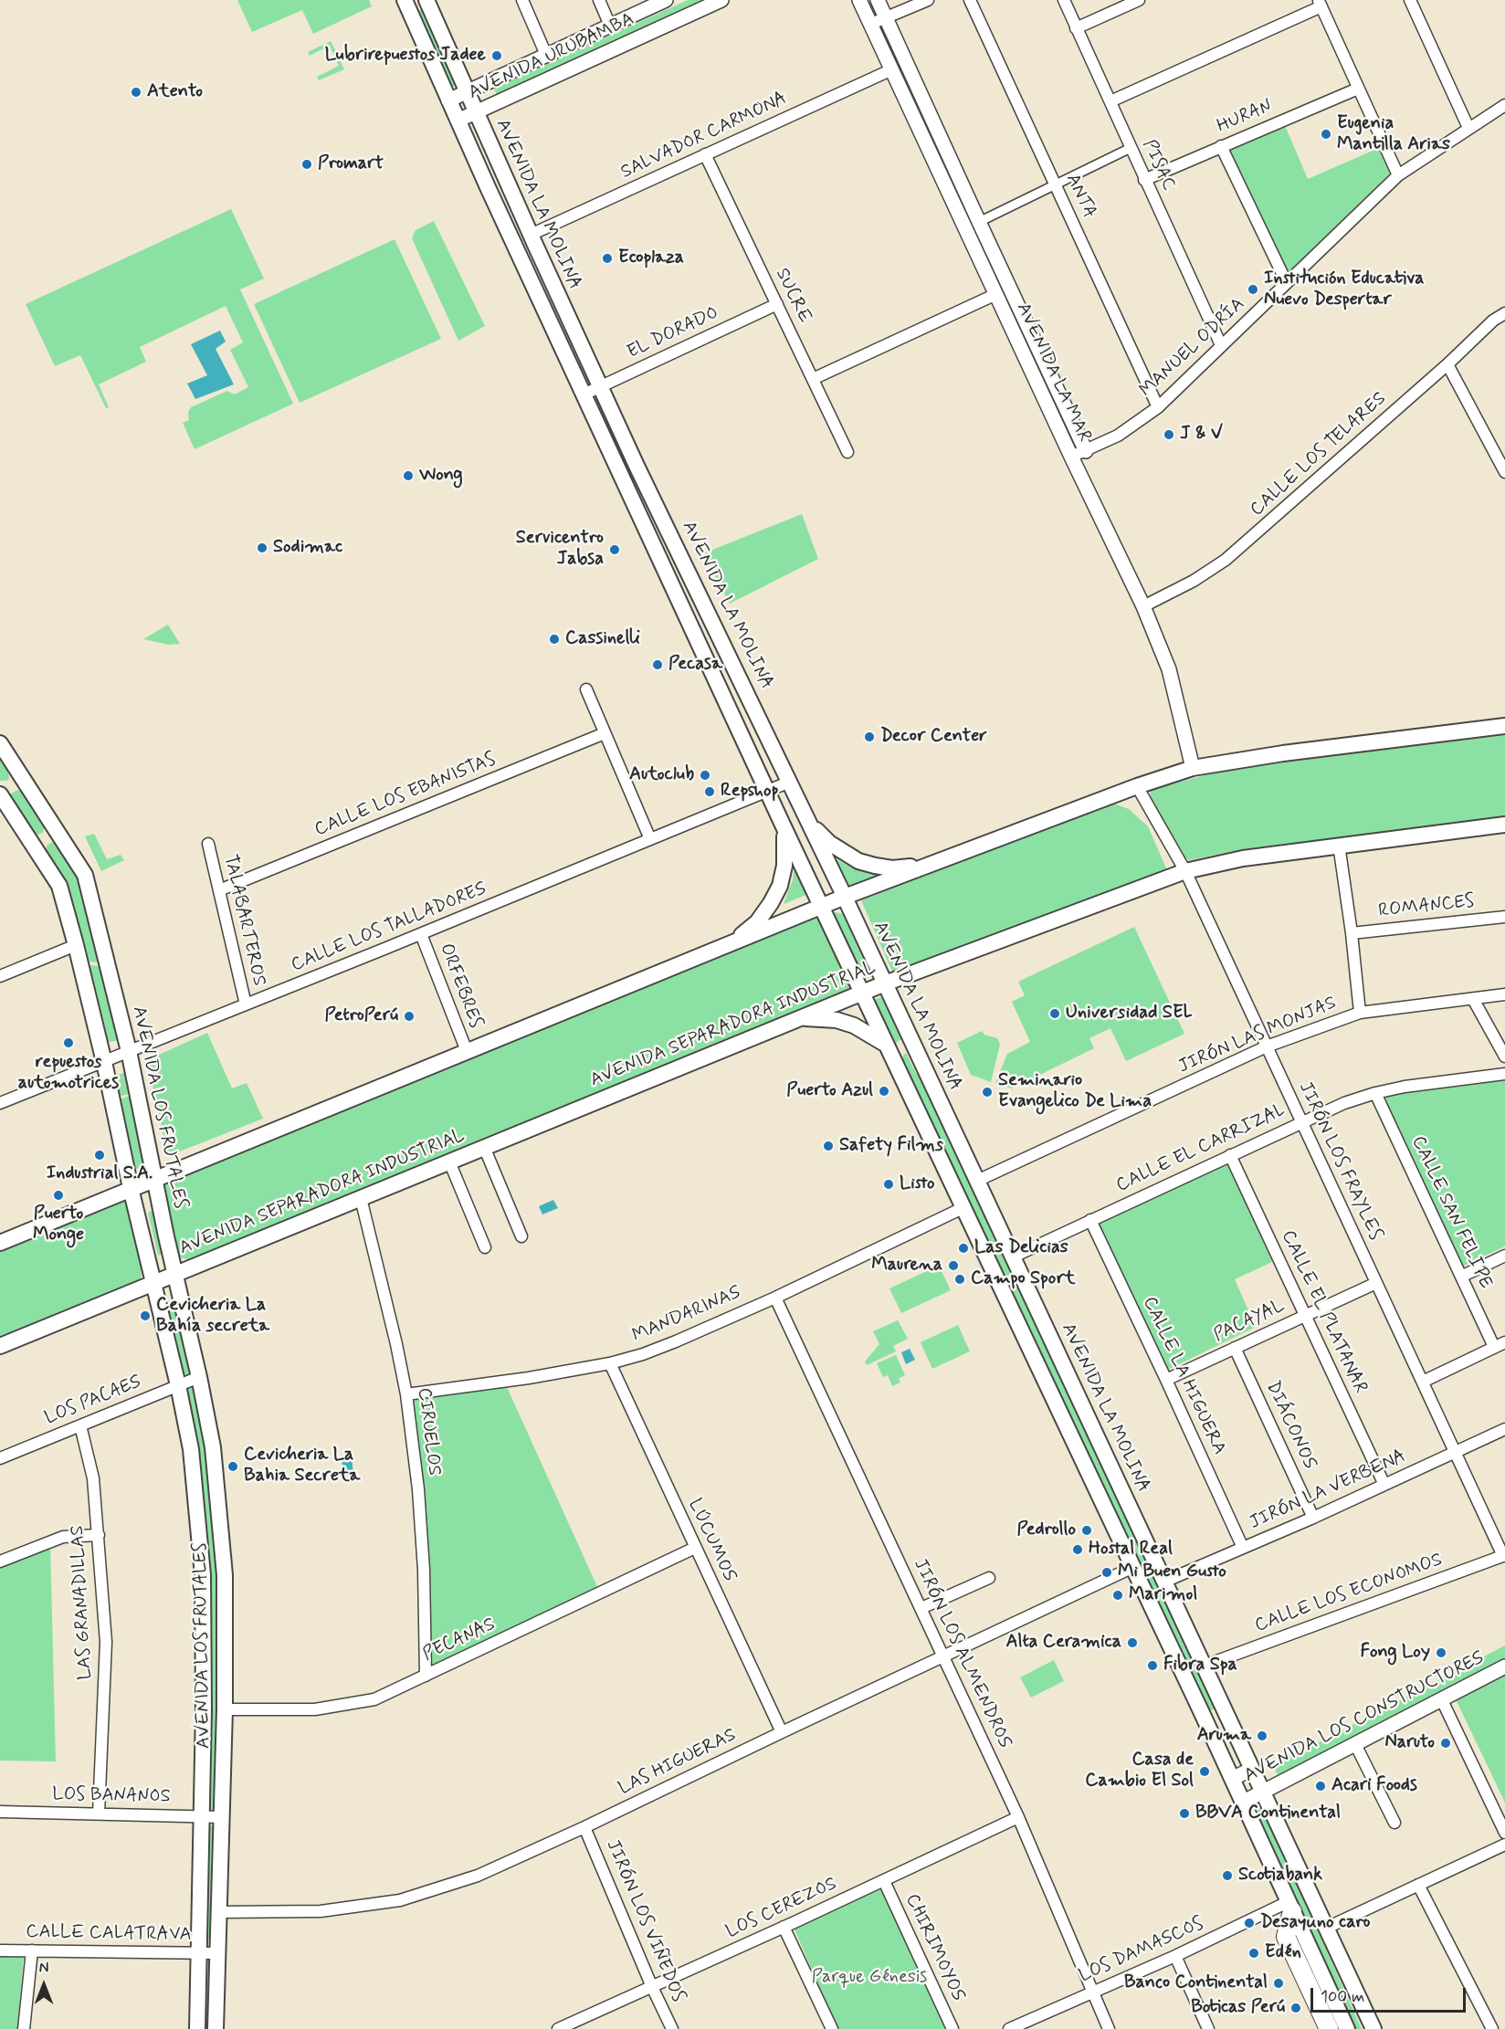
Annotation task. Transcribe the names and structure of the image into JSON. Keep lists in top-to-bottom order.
{
  "streets": {
    "main road": ["AVENIDA LA MOLINA", "AVENIDA SEPARADORA INDUSTRIAL", "AVENIDA LOS FRUTALES"],
    "street": [
      "AVENIDA URUBAMBA",
      "HURAN",
      "SALVADOR CARMONA",
      "PISAC",
      "ANTA",
      "SUCRE",
      "EL DORADO",
      "MANUEL ODRÍA",
      "AVENIDA LA MAR",
      "CALLE LOS TELARES",
      "CALLE LOS EBANISTAS",
      "ROMANCES",
      "TALABARTEROS",
      "CALLE LOS TALLADORES",
      "ORFEBRES",
      "JIRÓN LAS MONJAS",
      "CALLE EL CARRIZAL",
      "JIRÓN LOS FRAYLES",
      "CALLE SAN FELIPE",
      "CALLE EL PLATANAR",
      "MANDARINAS",
      "PACAYAL",
      "CALLE LA HIGUERA",
      "LOS PACAES",
      "DIÁCONOS",
      "CIRUELOS",
      "JIRÓN LA VERBENA",
      "LÚCUMOS",
      "CALLE LOS ECONOMOS",
      "LAS GRANADILLAS",
      "PECANAS",
      "JIRÓN LOS ALMENDROS",
      "AVENIDA LOS CONSTRUCTORES",
      "LAS HIGUERAS",
      "LOS BANANOS",
      "LOS CEREZOS",
      "JIRÓN LOS VIÑEDOS",
      "CALLE CALATRAVA",
      "CHIRIMOYOS",
      "LOS DAMASCOS"
    ]
  },
  "crossings": [
    ["AVENIDA URUBAMBA", "AVENIDA LA MOLINA"],
    ["HURAN", "PISAC"],
    ["SALVADOR CARMONA", "AVENIDA LA MOLINA"],
    ["SALVADOR CARMONA", "SUCRE"],
    ["SALVADOR CARMONA", "AVENIDA LA MAR"],
    ["PISAC", "MANUEL ODRÍA"],
    ["ANTA", "MANUEL ODRÍA"],
    ["AVENIDA LA MOLINA", "EL DORADO"],
    ["AVENIDA LA MOLINA", "CALLE LOS TALLADORES"],
    ["AVENIDA LA MOLINA", "AVENIDA SEPARADORA INDUSTRIAL"],
    ["AVENIDA LA MOLINA", "JIRÓN LAS MONJAS"],
    ["AVENIDA LA MOLINA", "CALLE EL CARRIZAL"],
    ["AVENIDA LA MOLINA", "MANDARINAS"],
    ["AVENIDA LA MOLINA", "JIRÓN LA VERBENA"],
    ["AVENIDA LA MOLINA", "CALLE LOS ECONOMOS"],
    ["AVENIDA LA MOLINA", "AVENIDA LOS CONSTRUCTORES"],
    ["AVENIDA LA MOLINA", "LAS HIGUERAS"],
    ["AVENIDA LA MOLINA", "LOS DAMASCOS"],
    ["SUCRE", "EL DORADO"],
    ["MANUEL ODRÍA", "AVENIDA LA MAR"],
    ["AVENIDA LA MAR", "CALLE LOS TELARES"],
    ["CALLE LOS EBANISTAS", "TALABARTEROS"],
    ["TALABARTEROS", "CALLE LOS TALLADORES"],
    ["CALLE LOS TALLADORES", "ORFEBRES"],
    ["CALLE LOS TALLADORES", "AVENIDA LOS FRUTALES"],
    ["AVENIDA SEPARADORA INDUSTRIAL", "AVENIDA LOS FRUTALES"],
    ["AVENIDA SEPARADORA INDUSTRIAL", "JIRÓN LOS FRAYLES"],
    ["AVENIDA SEPARADORA INDUSTRIAL", "CIRUELOS"],
    ["JIRÓN LAS MONJAS", "JIRÓN LOS FRAYLES"],
    ["AVENIDA LOS FRUTALES", "LOS PACAES"],
    ["AVENIDA LOS FRUTALES", "PECANAS"],
    ["AVENIDA LOS FRUTALES", "LAS HIGUERAS"],
    ["AVENIDA LOS FRUTALES", "LOS BANANOS"],
    ["AVENIDA LOS FRUTALES", "CALLE CALATRAVA"],
    ["CALLE EL CARRIZAL", "JIRÓN LOS FRAYLES"],
    ["CALLE EL CARRIZAL", "CALLE SAN FELIPE"],
    ["CALLE EL CARRIZAL", "CALLE EL PLATANAR"],
    ["CALLE EL CARRIZAL", "CALLE LA HIGUERA"],
    ["JIRÓN LOS FRAYLES", "PACAYAL"],
    ["JIRÓN LOS FRAYLES", "JIRÓN LA VERBENA"],
    ["JIRÓN LOS FRAYLES", "CALLE LOS ECONOMOS"],
    ["CALLE EL PLATANAR", "PACAYAL"],
    ["CALLE EL PLATANAR", "JIRÓN LA VERBENA"],
    ["MANDARINAS", "CIRUELOS"],
    ["MANDARINAS", "LÚCUMOS"],
    ["MANDARINAS", "JIRÓN LOS ALMENDROS"],
    ["PACAYAL", "CALLE LA HIGUERA"],
    ["PACAYAL", "DIÁCONOS"],
    ["CALLE LA HIGUERA", "JIRÓN LA VERBENA"],
    ["LOS PACAES", "LAS GRANADILLAS"],
    ["DIÁCONOS", "JIRÓN LA VERBENA"],
    ["CIRUELOS", "PECANAS"],
    ["LÚCUMOS", "PECANAS"],
    ["LÚCUMOS", "LAS HIGUERAS"],
    ["LAS GRANADILLAS", "LOS BANANOS"],
    ["JIRÓN LOS ALMENDROS", "LAS HIGUERAS"],
    ["JIRÓN LOS ALMENDROS", "LOS CEREZOS"],
    ["JIRÓN LOS ALMENDROS", "LOS DAMASCOS"],
    ["LAS HIGUERAS", "JIRÓN LOS VIÑEDOS"],
    ["LOS CEREZOS", "JIRÓN LOS VIÑEDOS"],
    ["LOS CEREZOS", "CHIRIMOYOS"]
  ],
  "parks": ["Parque Génesis"],
  "places": [
    "Lubrirepuestos Jadee",
    "Atento",
    "Eugenia Mantilla Arias",
    "Promart",
    "Ecoplaza",
    "Institución Educativa Nuevo Despertar",
    "J & V",
    "Wong",
    "Sodimac",
    "Servicentro Jabsa",
    "Cassinelli",
    "Pecasa",
    "Decor Center",
    "Autoclub",
    "Repshop",
    "Universidad SEL",
    "PetroPerú",
    "repuestos automotrices",
    "Puerto Azul",
    "Seminario Evangelico De Lima",
    "Safety Films",
    "Industrial S.A.",
    "Listo",
    "Puerto Monge",
    "Las Delicias",
    "Maurena",
    "Campo Sport",
    "Cevicheria La Bahía secreta",
    "Cevicheria La Bahia Secreta",
    "Pedrollo",
    "Hostal Real",
    "Mi Buen Gusto",
    "Marimol",
    "Alta Ceramica",
    "Fong Loy",
    "Fibra Spa",
    "Aruma",
    "Naruto",
    "Casa de Cambio El Sol",
    "Acari Foods",
    "BBVA Continental",
    "Scotiabank",
    "Desayuno caro",
    "Edén",
    "Banco Continental",
    "Boticas Perú"
  ],
  "scale_bar": "100 m",
  "north": "top"
}
